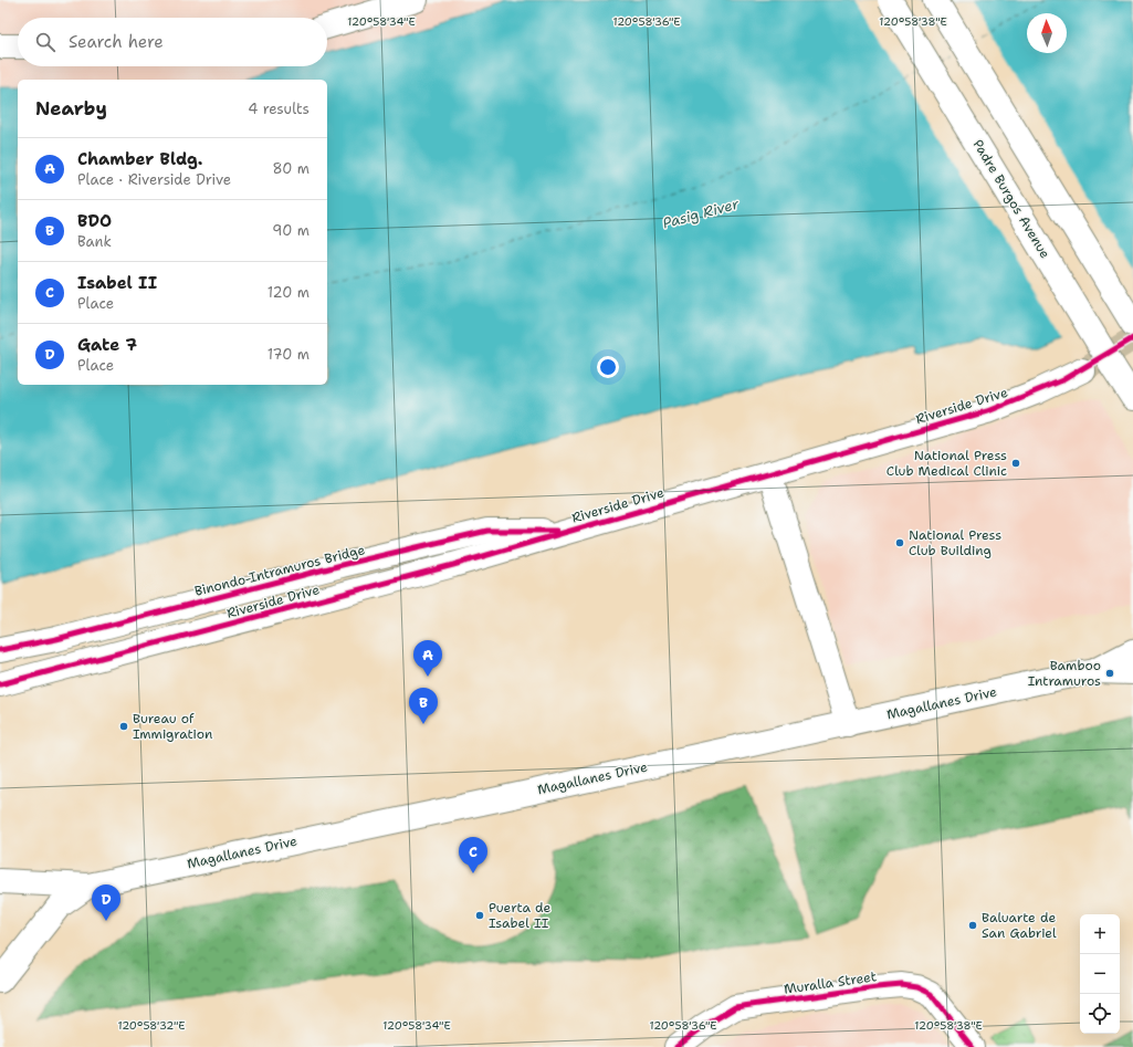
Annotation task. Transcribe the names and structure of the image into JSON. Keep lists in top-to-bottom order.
{
  "streets": {
    "street": [
      "Padre Burgos Avenue",
      "Riverside Drive",
      "Binondo-Intramuros Bridge",
      "Magallanes Drive",
      "Muralla Street"
    ]
  },
  "crossings": [
    ["Riverside Drive", "Binondo-Intramuros Bridge"]
  ],
  "water": ["Pasig River"],
  "places": [
    "National Press Club Medical Clinic",
    "National Press Club Building",
    "Bamboo Intramuros",
    "Bureau of Immigration",
    "Puerta de Isabel II",
    "Baluarte de San Gabriel"
  ],
  "north": "top",
  "page": {
    "search": "Search here",
    "heading": ["Nearby", "4 results"],
    "list": [
      {
        "mark": "A",
        "name": "Chamber Bldg.",
        "note": "Place · Riverside Drive",
        "value": "80 m"
      },
      {
        "mark": "B",
        "name": "BDO",
        "note": "Bank",
        "value": "90 m"
      },
      {
        "mark": "C",
        "name": "Isabel II",
        "note": "Place",
        "value": "120 m"
      },
      {
        "mark": "D",
        "name": "Gate 7",
        "note": "Place",
        "value": "170 m"
      }
    ],
    "pins": [
      "A",
      "B",
      "C",
      "D"
    ],
    "map_buttons": ["+", "−"]
  },
  "coordinates": [
    "120°58'34\"E",
    "120°58'36\"E",
    "120°58'38\"E",
    "120°58'32\"E"
  ]
}
